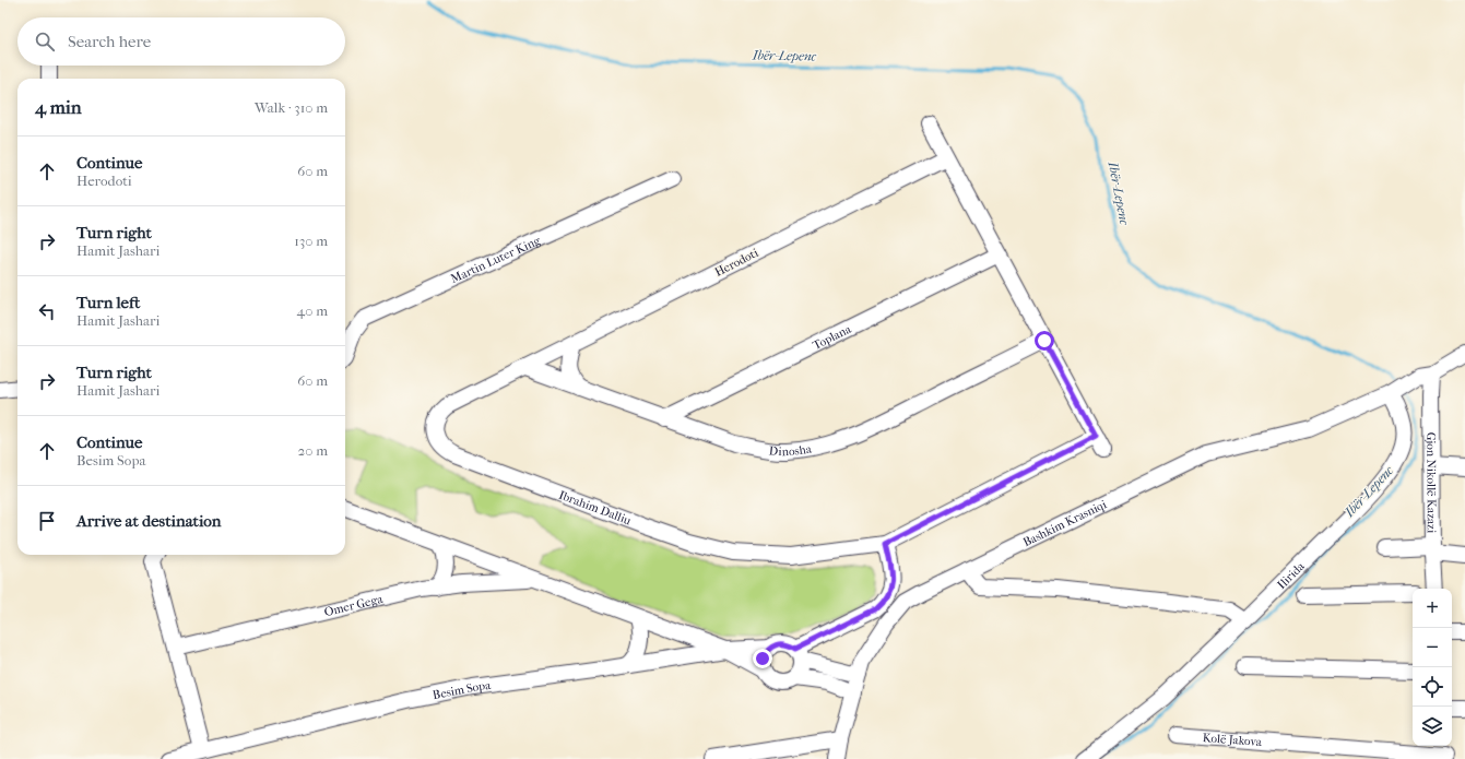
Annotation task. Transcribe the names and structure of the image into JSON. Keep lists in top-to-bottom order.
{
  "streets": {
    "street": [
      "Martin Luter King",
      "Herodoti",
      "Toplana",
      "Dinosha",
      "Gjon Nikollë Kazazi",
      "Ibrahim Dalliu",
      "Bashkim Krasniqi",
      "Ilirida",
      "Omer Gega",
      "Besim Sopa",
      "Kolë Jakova"
    ]
  },
  "crossings": [
    ["Herodoti", "Dinosha"],
    ["Herodoti", "Ibrahim Dalliu"],
    ["Toplana", "Dinosha"],
    ["Dinosha", "Ibrahim Dalliu"],
    ["Bashkim Krasniqi", "Ilirida"],
    ["Bashkim Krasniqi", "Besim Sopa"],
    ["Omer Gega", "Besim Sopa"]
  ],
  "water": ["Ibër-Lepenc"],
  "page": {
    "search": "Search here",
    "heading": ["4 min", "Walk · 310 m"],
    "list": [
      ["Continue", "Herodoti", "60 m"],
      ["Turn right", "Hamit Jashari", "130 m"],
      ["Turn left", "Hamit Jashari", "40 m"],
      ["Turn right", "Hamit Jashari", "60 m"],
      ["Continue", "Besim Sopa", "20 m"],
      "Arrive at destination"
    ],
    "map_buttons": ["+", "−"]
  }
}
